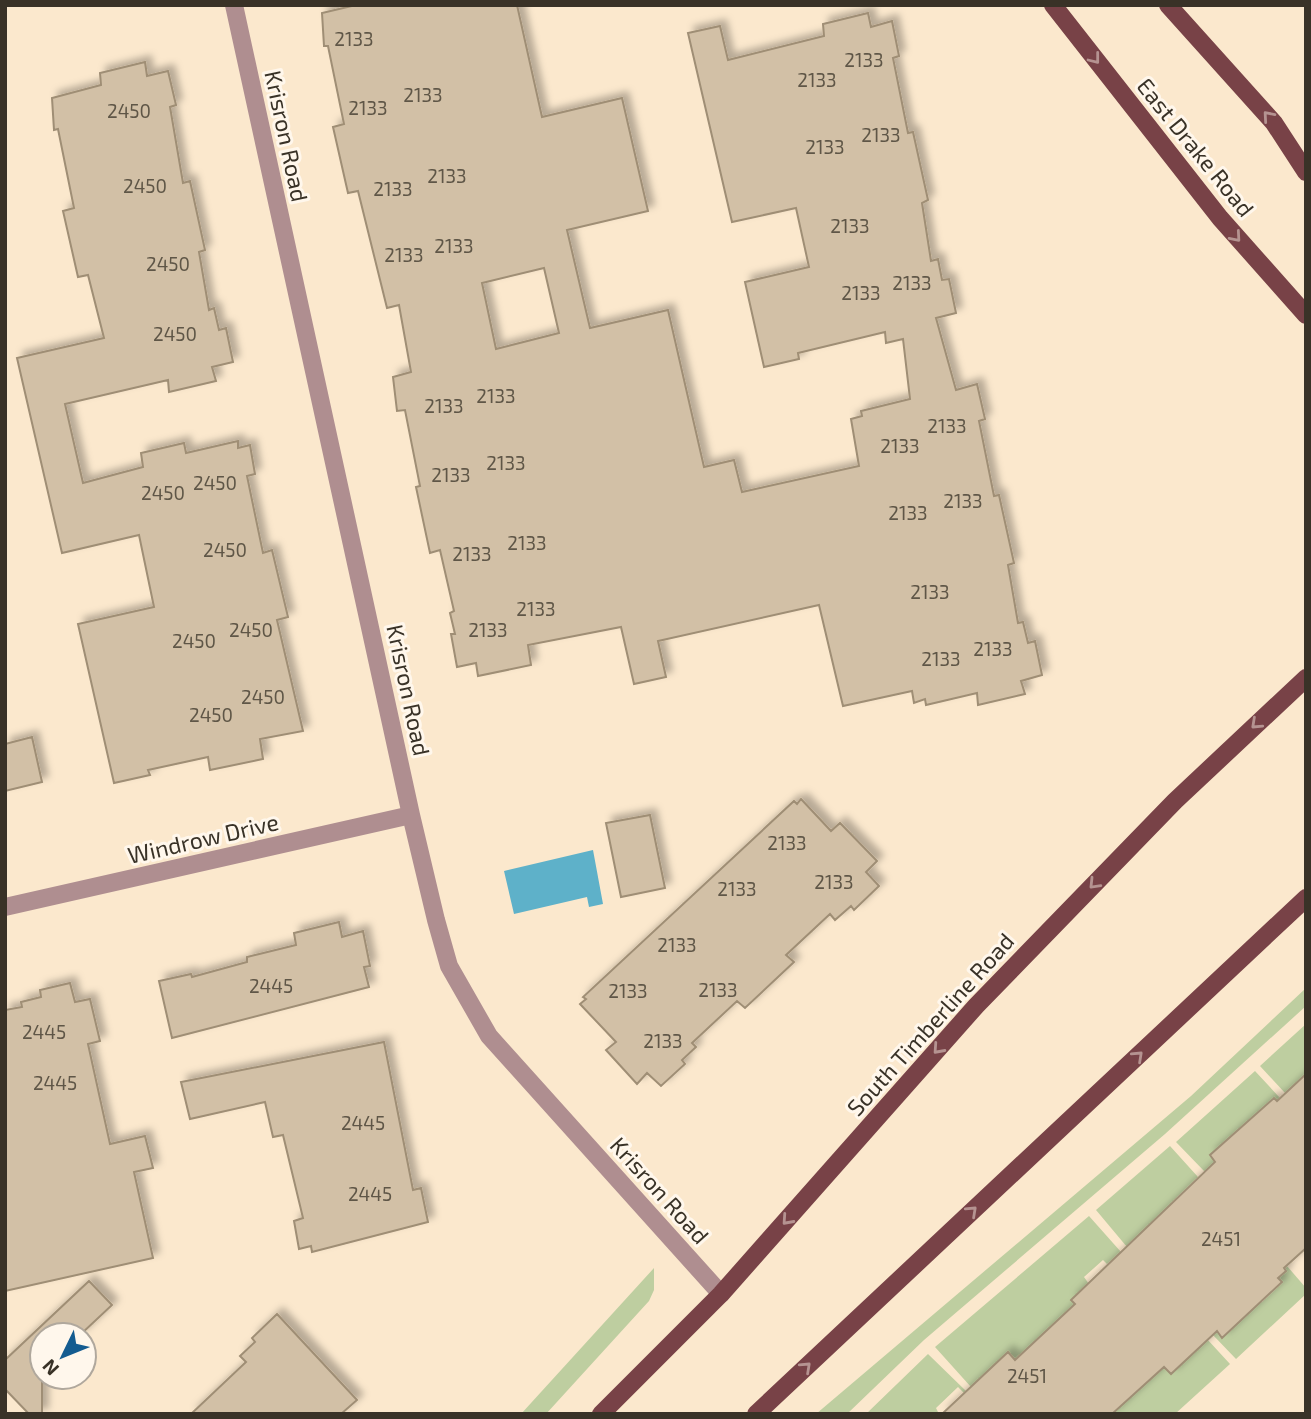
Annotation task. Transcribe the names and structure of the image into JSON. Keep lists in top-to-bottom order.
{
  "streets": {
    "main road": ["East Drake Road", "South Timberline Road"],
    "street": ["Krisron Road", "Windrow Drive"]
  },
  "crossings": [
    ["Krisron Road", "Windrow Drive"],
    ["Krisron Road", "South Timberline Road"]
  ],
  "house_numbers": [
    "2133",
    "2133",
    "2133",
    "2133",
    "2133",
    "2450",
    "2133",
    "2133",
    "2133",
    "2450",
    "2133",
    "2133",
    "2133",
    "2133",
    "2450",
    "2133",
    "2133",
    "2450",
    "2133",
    "2133",
    "2133",
    "2133",
    "2133",
    "2133",
    "2450",
    "2450",
    "2133",
    "2133",
    "2133",
    "2450",
    "2133",
    "2133",
    "2133",
    "2450",
    "2133",
    "2450",
    "2133",
    "2133",
    "2450",
    "2450",
    "2133",
    "2133",
    "2133",
    "2133",
    "2445",
    "2133",
    "2133",
    "2445",
    "2133",
    "2445",
    "2445",
    "2445",
    "2451",
    "2451"
  ],
  "north": "bottom left"
}
